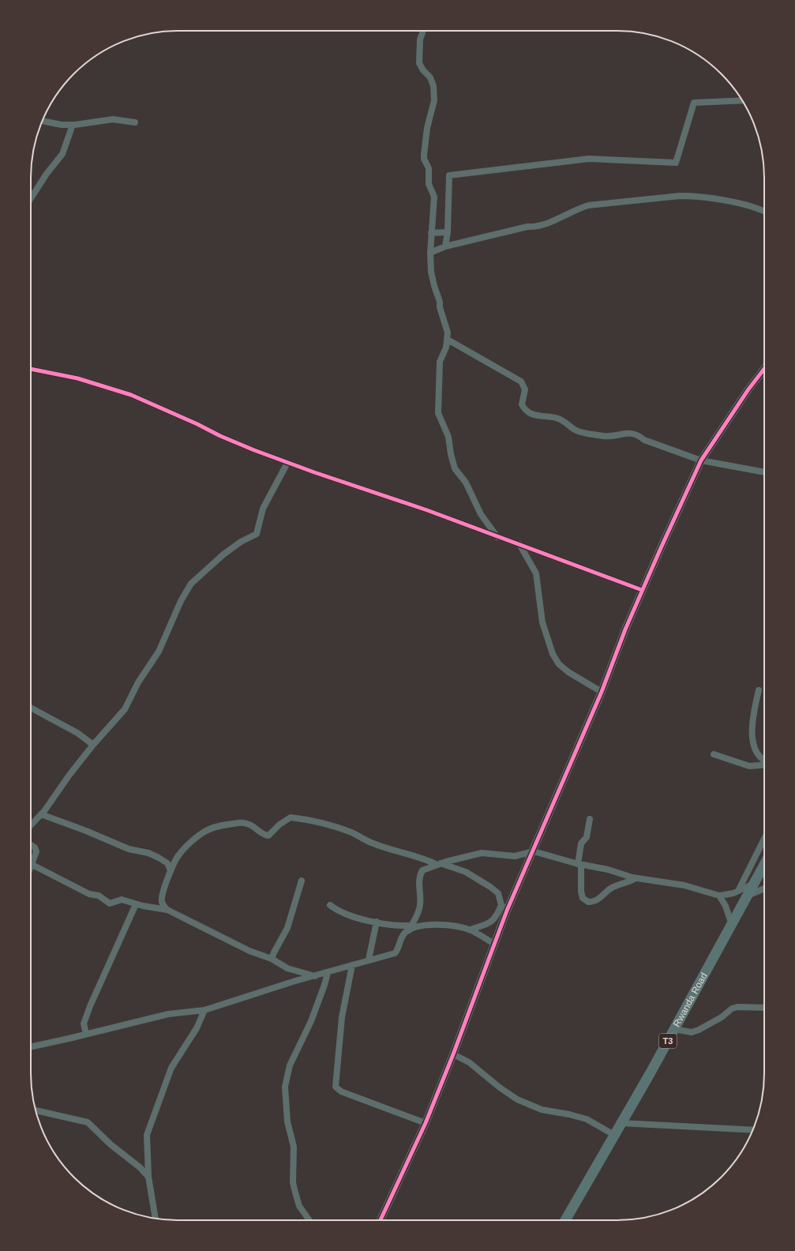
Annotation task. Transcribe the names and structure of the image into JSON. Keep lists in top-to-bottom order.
{
  "streets": {
    "highway": ["Rwanda Road", "T3"]
  }
}
